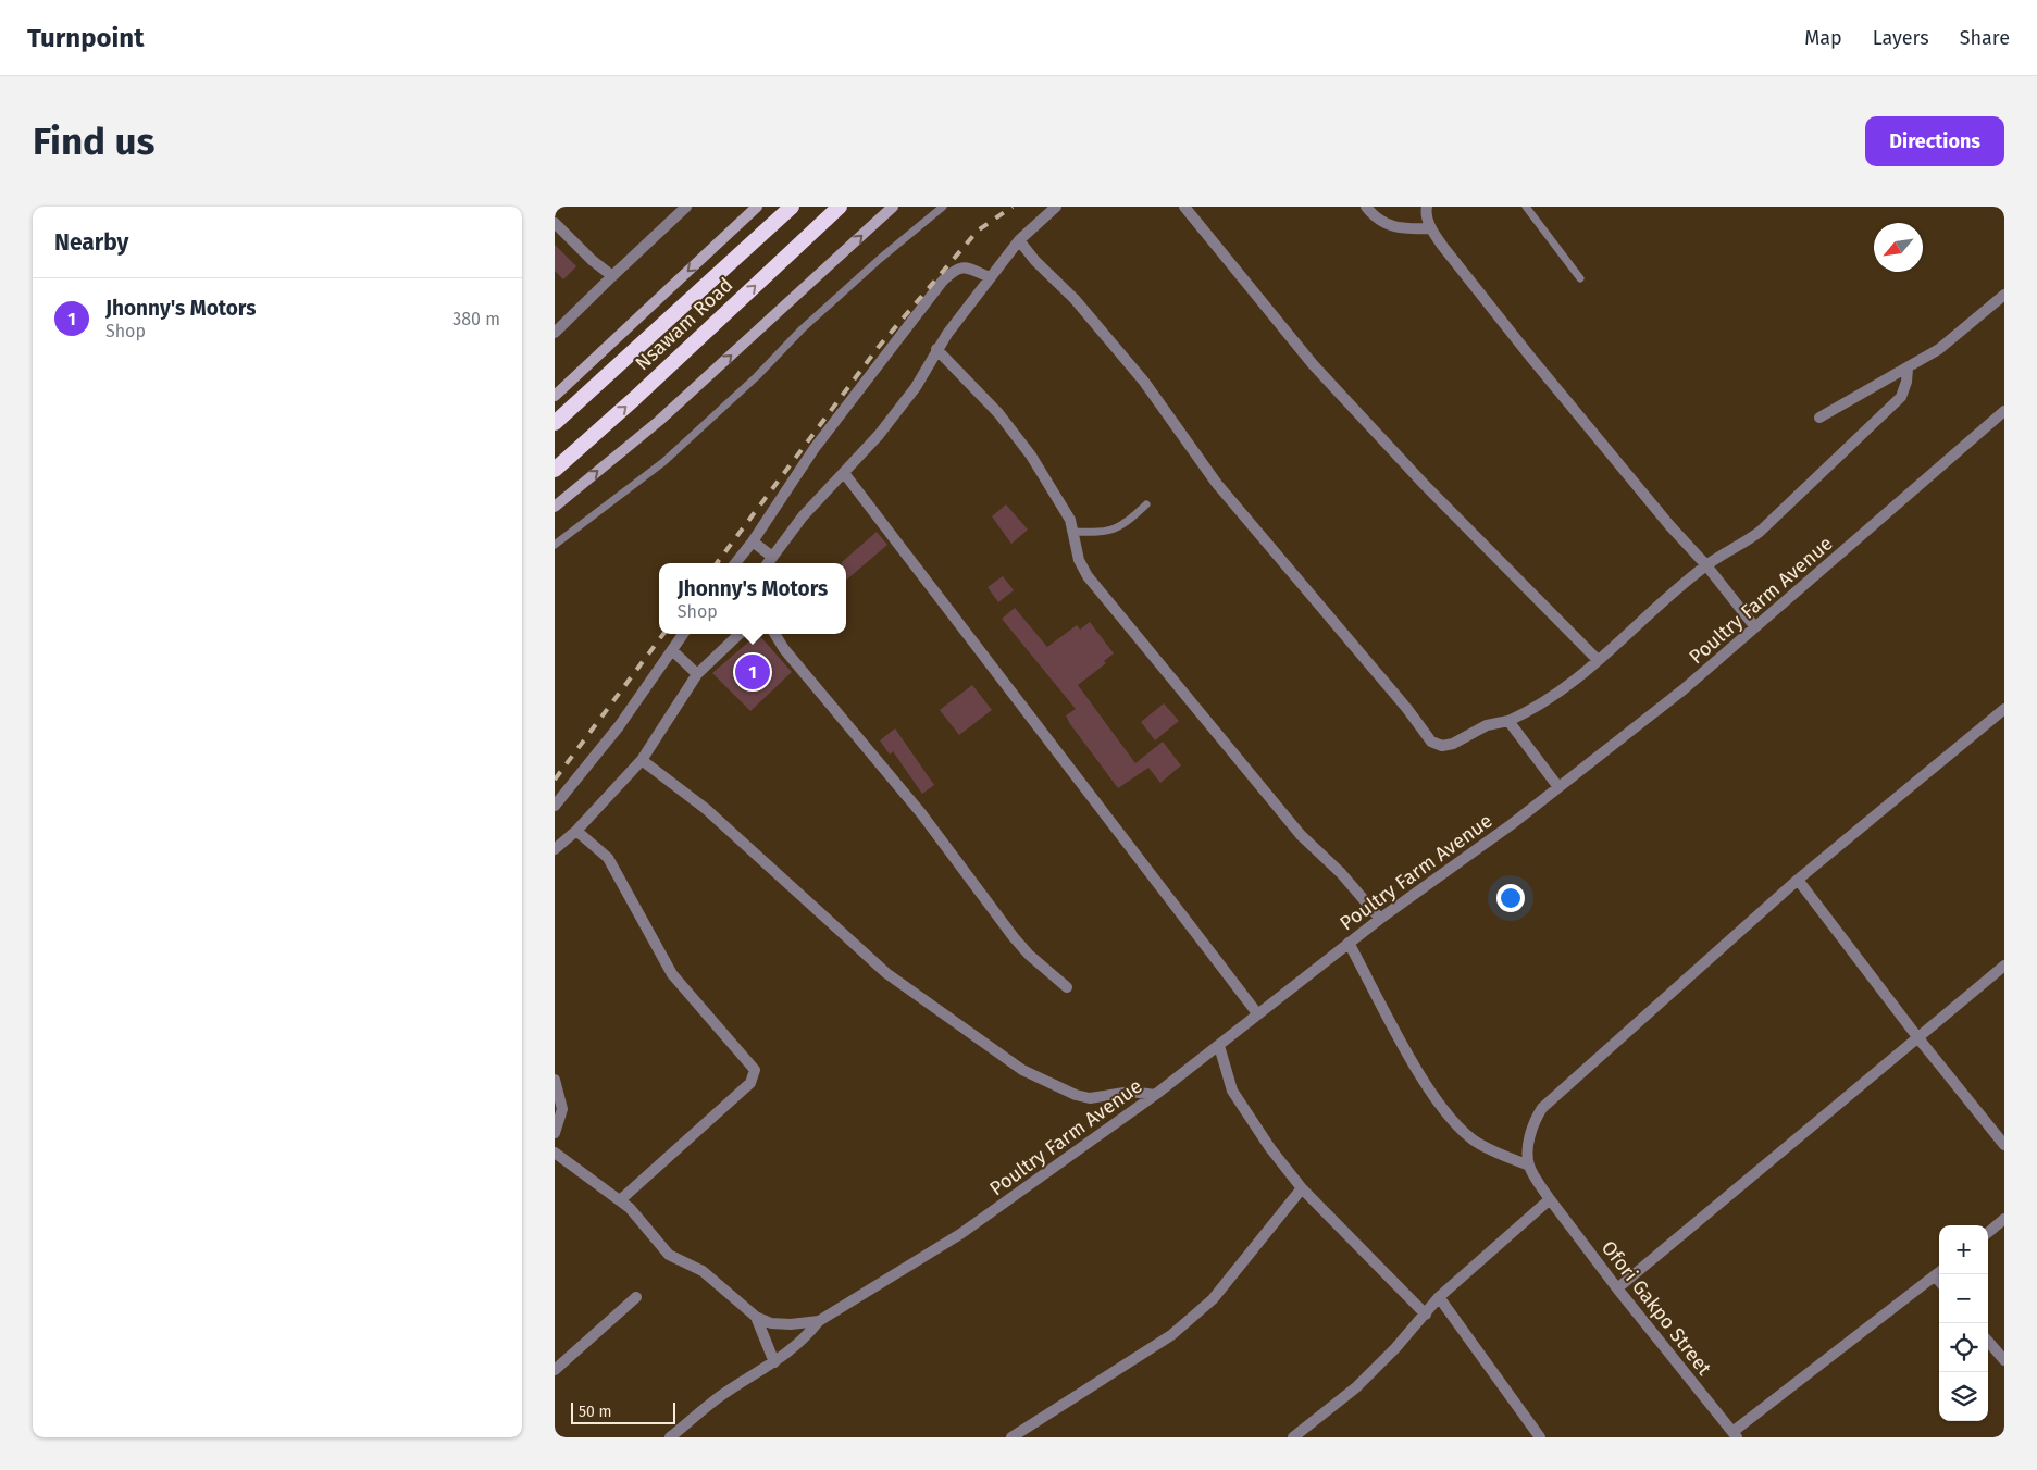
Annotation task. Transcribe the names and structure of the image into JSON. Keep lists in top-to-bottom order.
{
  "streets": {
    "highway": ["Nsawam Road"],
    "street": ["Poultry Farm Avenue", "Ofori Gakpo Street"]
  },
  "scale_bar": "50 m",
  "north": "bottom left",
  "page": {
    "header": "Turnpoint",
    "nav": ["Map", "Layers", "Share"],
    "buttons": "Directions",
    "title": "Find us",
    "heading": "Nearby",
    "list": [
      {
        "mark": "1",
        "name": "Jhonny's Motors",
        "note": "Shop",
        "value": "380 m"
      }
    ],
    "popup": ["Jhonny's Motors", "Shop"],
    "pins": "1",
    "map_buttons": ["+", "−"],
    "scale": "50 m"
  }
}
